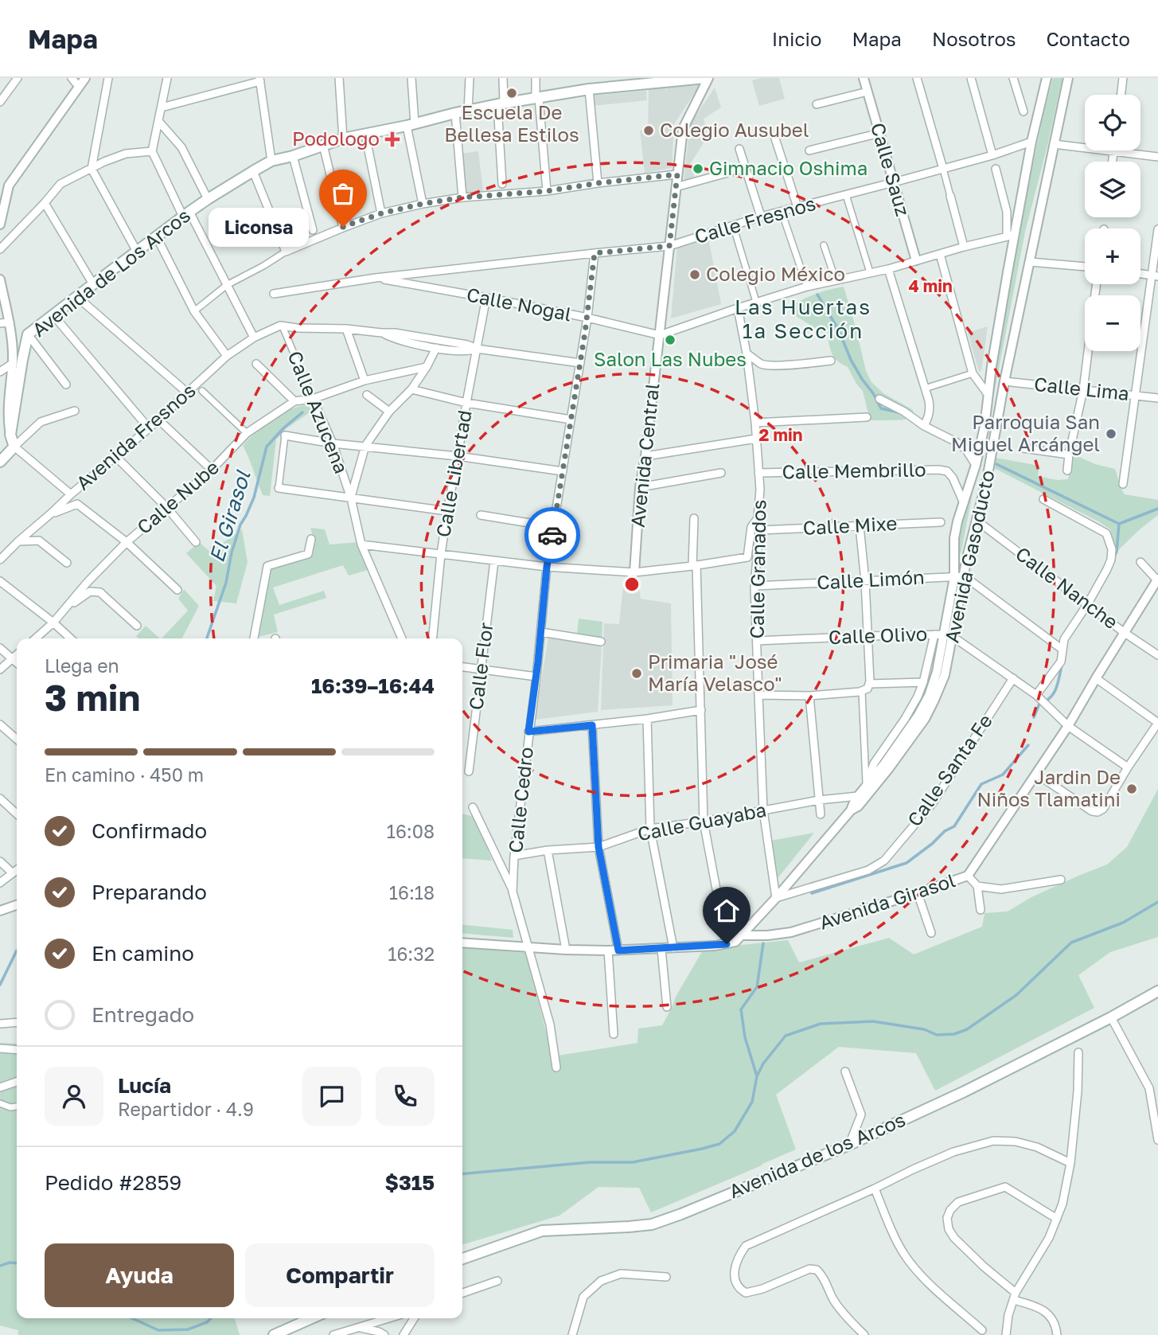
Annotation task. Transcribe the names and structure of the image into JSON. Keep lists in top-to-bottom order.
{
  "streets": {
    "main road": ["Avenida de Los Arcos", "Avenida de los Arcos"],
    "street": [
      "Calle Sauz",
      "Calle Fresnos",
      "Calle Nogal",
      "Calle Lima",
      "Calle Azucena",
      "Avenida Fresnos",
      "Avenida Central",
      "Calle Membrillo",
      "Calle Libertad",
      "Calle Nube",
      "Calle Mixe",
      "Avenida Gasoducto",
      "Calle Granados",
      "Calle Limón",
      "Calle Nanche",
      "Calle Olivo",
      "Calle Flor",
      "Calle Santa Fe",
      "Calle Cedro",
      "Calle Guayaba",
      "Avenida Girasol"
    ]
  },
  "crossings": [
    ["Calle Sauz", "Calle Fresnos"],
    ["Calle Fresnos", "Calle Nogal"],
    ["Calle Fresnos", "Avenida Central"],
    ["Calle Fresnos", "Avenida Gasoducto"],
    ["Calle Fresnos", "Calle Cedro"],
    ["Avenida de Los Arcos", "Avenida Central"],
    ["Calle Nogal", "Avenida Central"],
    ["Calle Nogal", "Calle Cedro"],
    ["Calle Lima", "Avenida Gasoducto"],
    ["Calle Azucena", "Avenida Fresnos"],
    ["Calle Azucena", "Calle Nube"],
    ["Calle Membrillo", "Avenida Gasoducto"],
    ["Calle Membrillo", "Calle Granados"],
    ["Calle Mixe", "Calle Granados"],
    ["Avenida Gasoducto", "Calle Granados"],
    ["Avenida Gasoducto", "Calle Limón"],
    ["Avenida Gasoducto", "Calle Nanche"],
    ["Avenida Gasoducto", "Calle Olivo"],
    ["Avenida Gasoducto", "Calle Santa Fe"],
    ["Avenida Gasoducto", "Calle Guayaba"],
    ["Avenida Gasoducto", "Avenida Girasol"],
    ["Calle Granados", "Calle Limón"],
    ["Calle Granados", "Calle Olivo"],
    ["Calle Granados", "Calle Santa Fe"],
    ["Calle Granados", "Calle Guayaba"],
    ["Calle Nanche", "Avenida Girasol"],
    ["Calle Olivo", "Calle Santa Fe"],
    ["Calle Olivo", "Avenida Girasol"],
    ["Calle Cedro", "Calle Guayaba"],
    ["Calle Cedro", "Avenida Girasol"]
  ],
  "districts": ["Las Huertas 1ª Sección"],
  "water": ["El Girasol"],
  "places": {
    "other": [
      "Escuela De Bellesa Estilos",
      "Colegio Ausubel",
      "Gimnacio Oshima",
      "Liconsa",
      "Colegio México",
      "Salon Las Nubes",
      "Parroquia San Miguel Arcángel",
      "Primaria \"José María Velasco\"",
      "Jardin De Niños Tlamatini"
    ],
    "health": ["Podologo"]
  },
  "page": {
    "header": "Mapa",
    "nav": [
      "Inicio",
      "Mapa",
      "Nosotros",
      "Contacto"
    ],
    "map_buttons": ["+", "−"],
    "bubble": "Liconsa",
    "heading": ["3 min", "Llega en", "16:39–16:44"],
    "panel": [
      "Lucía",
      "Repartidor · 4.9",
      "Pedido #2859",
      "$315"
    ],
    "bar": "En camino · 450 m",
    "list": [
      ["Confirmado", "16:08"],
      ["Preparando", "16:18"],
      ["En camino", "16:32"],
      "Entregado"
    ],
    "buttons": ["Ayuda", "Compartir"]
  },
  "rings": ["4 min", "2 min"]
}
